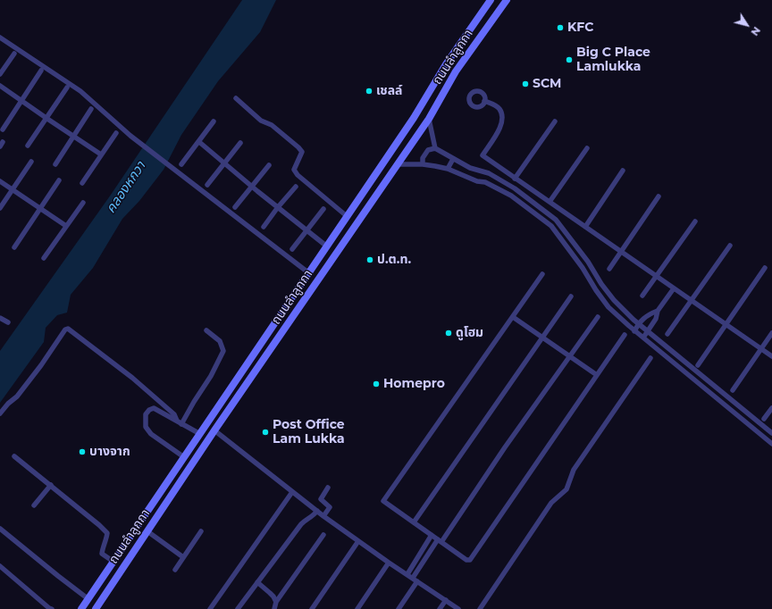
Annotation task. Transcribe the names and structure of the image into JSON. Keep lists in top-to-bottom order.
{
  "streets": {
    "main road": ["ถนนลำลูกกา"]
  },
  "water": ["คลองหกวา"],
  "places": [
    "KFC",
    "Big C Place Lamlukka",
    "SCM",
    "เชลล์",
    "ป.ต.ท.",
    "ดูโฮม",
    "Homepro",
    "Post Office Lam Lukka",
    "บางจาก"
  ],
  "north": "bottom right"
}
